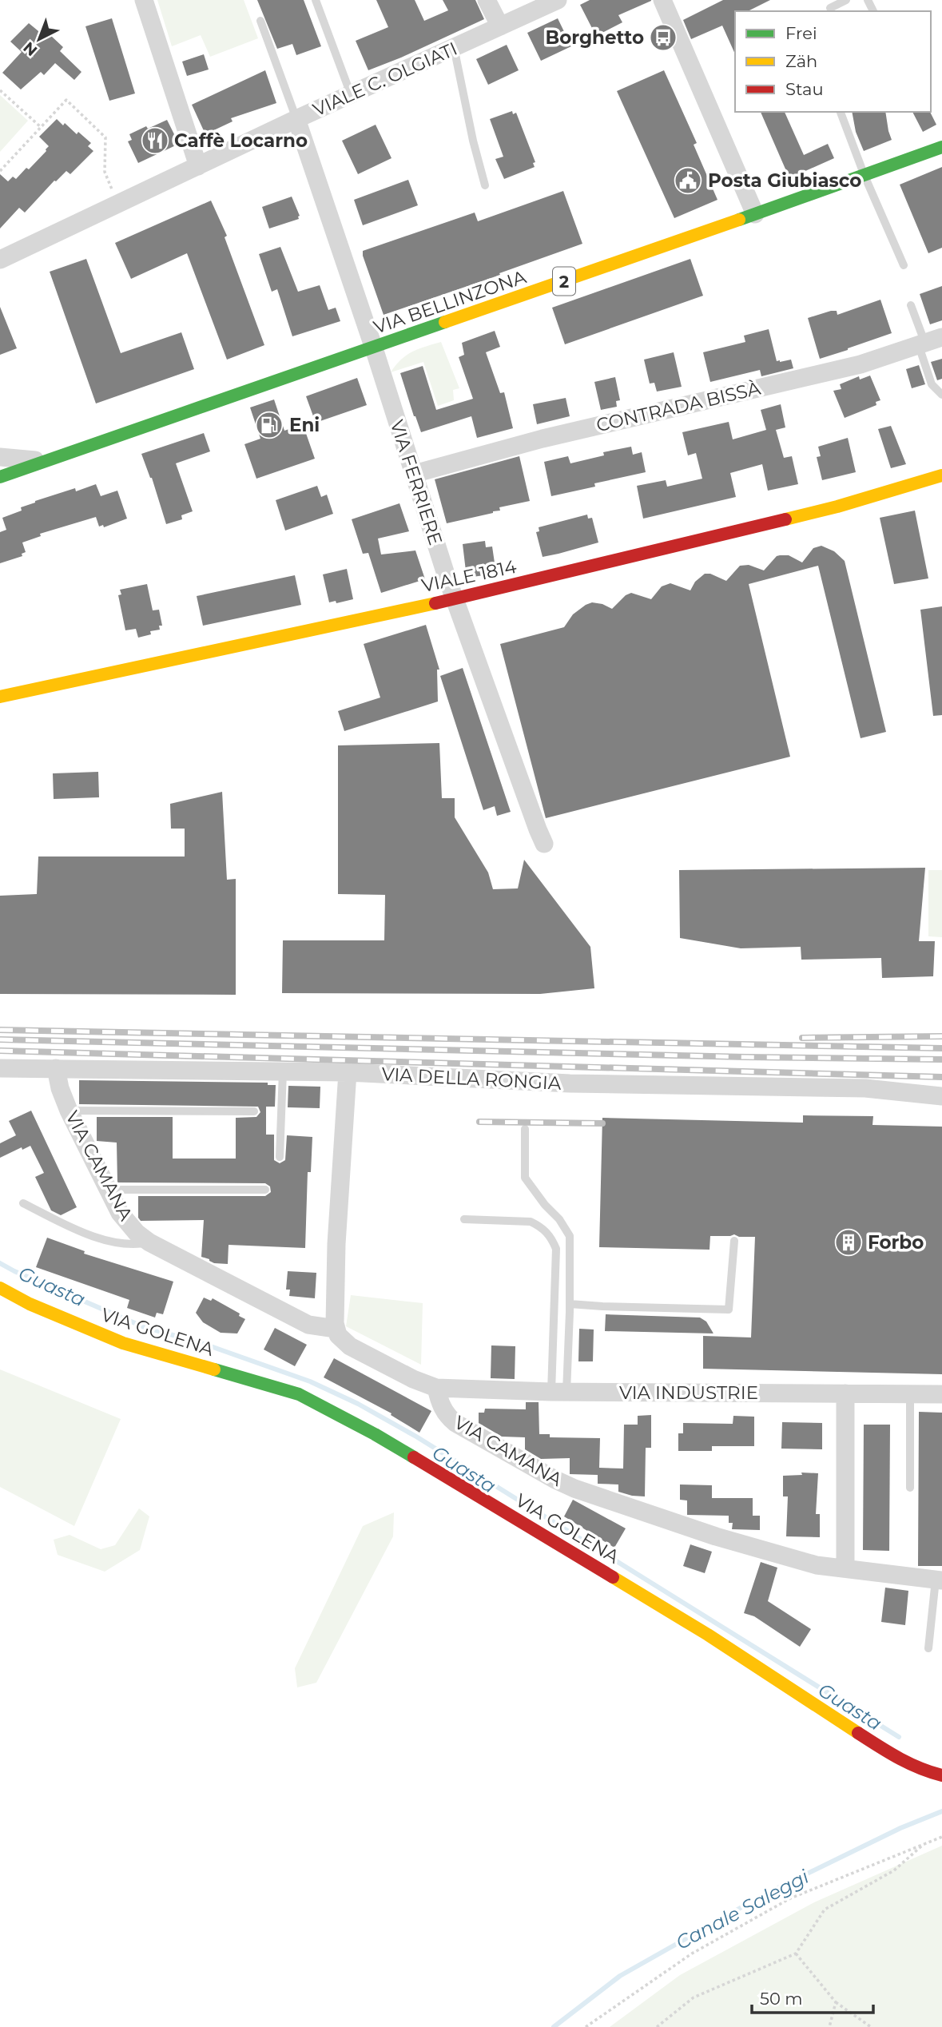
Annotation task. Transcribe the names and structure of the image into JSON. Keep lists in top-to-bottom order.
{
  "streets": {
    "street": [
      "VIALE C. OLGIATI",
      "2",
      "VIA BELLINZONA",
      "CONTRADA BISSÀ",
      "VIA FERRIERE",
      "VIALE 1814",
      "VIA DELLA RONGIA",
      "VIA CAMANA",
      "VIA GOLENA",
      "VIA INDUSTRIE"
    ]
  },
  "crossings": [
    ["VIALE C. OLGIATI", "VIA FERRIERE"],
    ["VIA BELLINZONA", "VIA FERRIERE"],
    ["CONTRADA BISSÀ", "VIA FERRIERE"],
    ["VIA FERRIERE", "VIALE 1814"],
    ["VIA DELLA RONGIA", "VIA CAMANA"],
    ["VIA CAMANA", "VIA INDUSTRIE"]
  ],
  "water": ["Guasta", "Canale Saleggi"],
  "places": {
    "bus stop": ["Borghetto"],
    "restaurant": ["Caffè Locarno"],
    "public building": ["Posta Giubiasco"],
    "fuel station": ["Eni"],
    "building": ["Forbo"]
  },
  "legend": ["Frei", "Zäh", "Stau"],
  "scale_bar": "50 m",
  "north": "bottom left"
}
